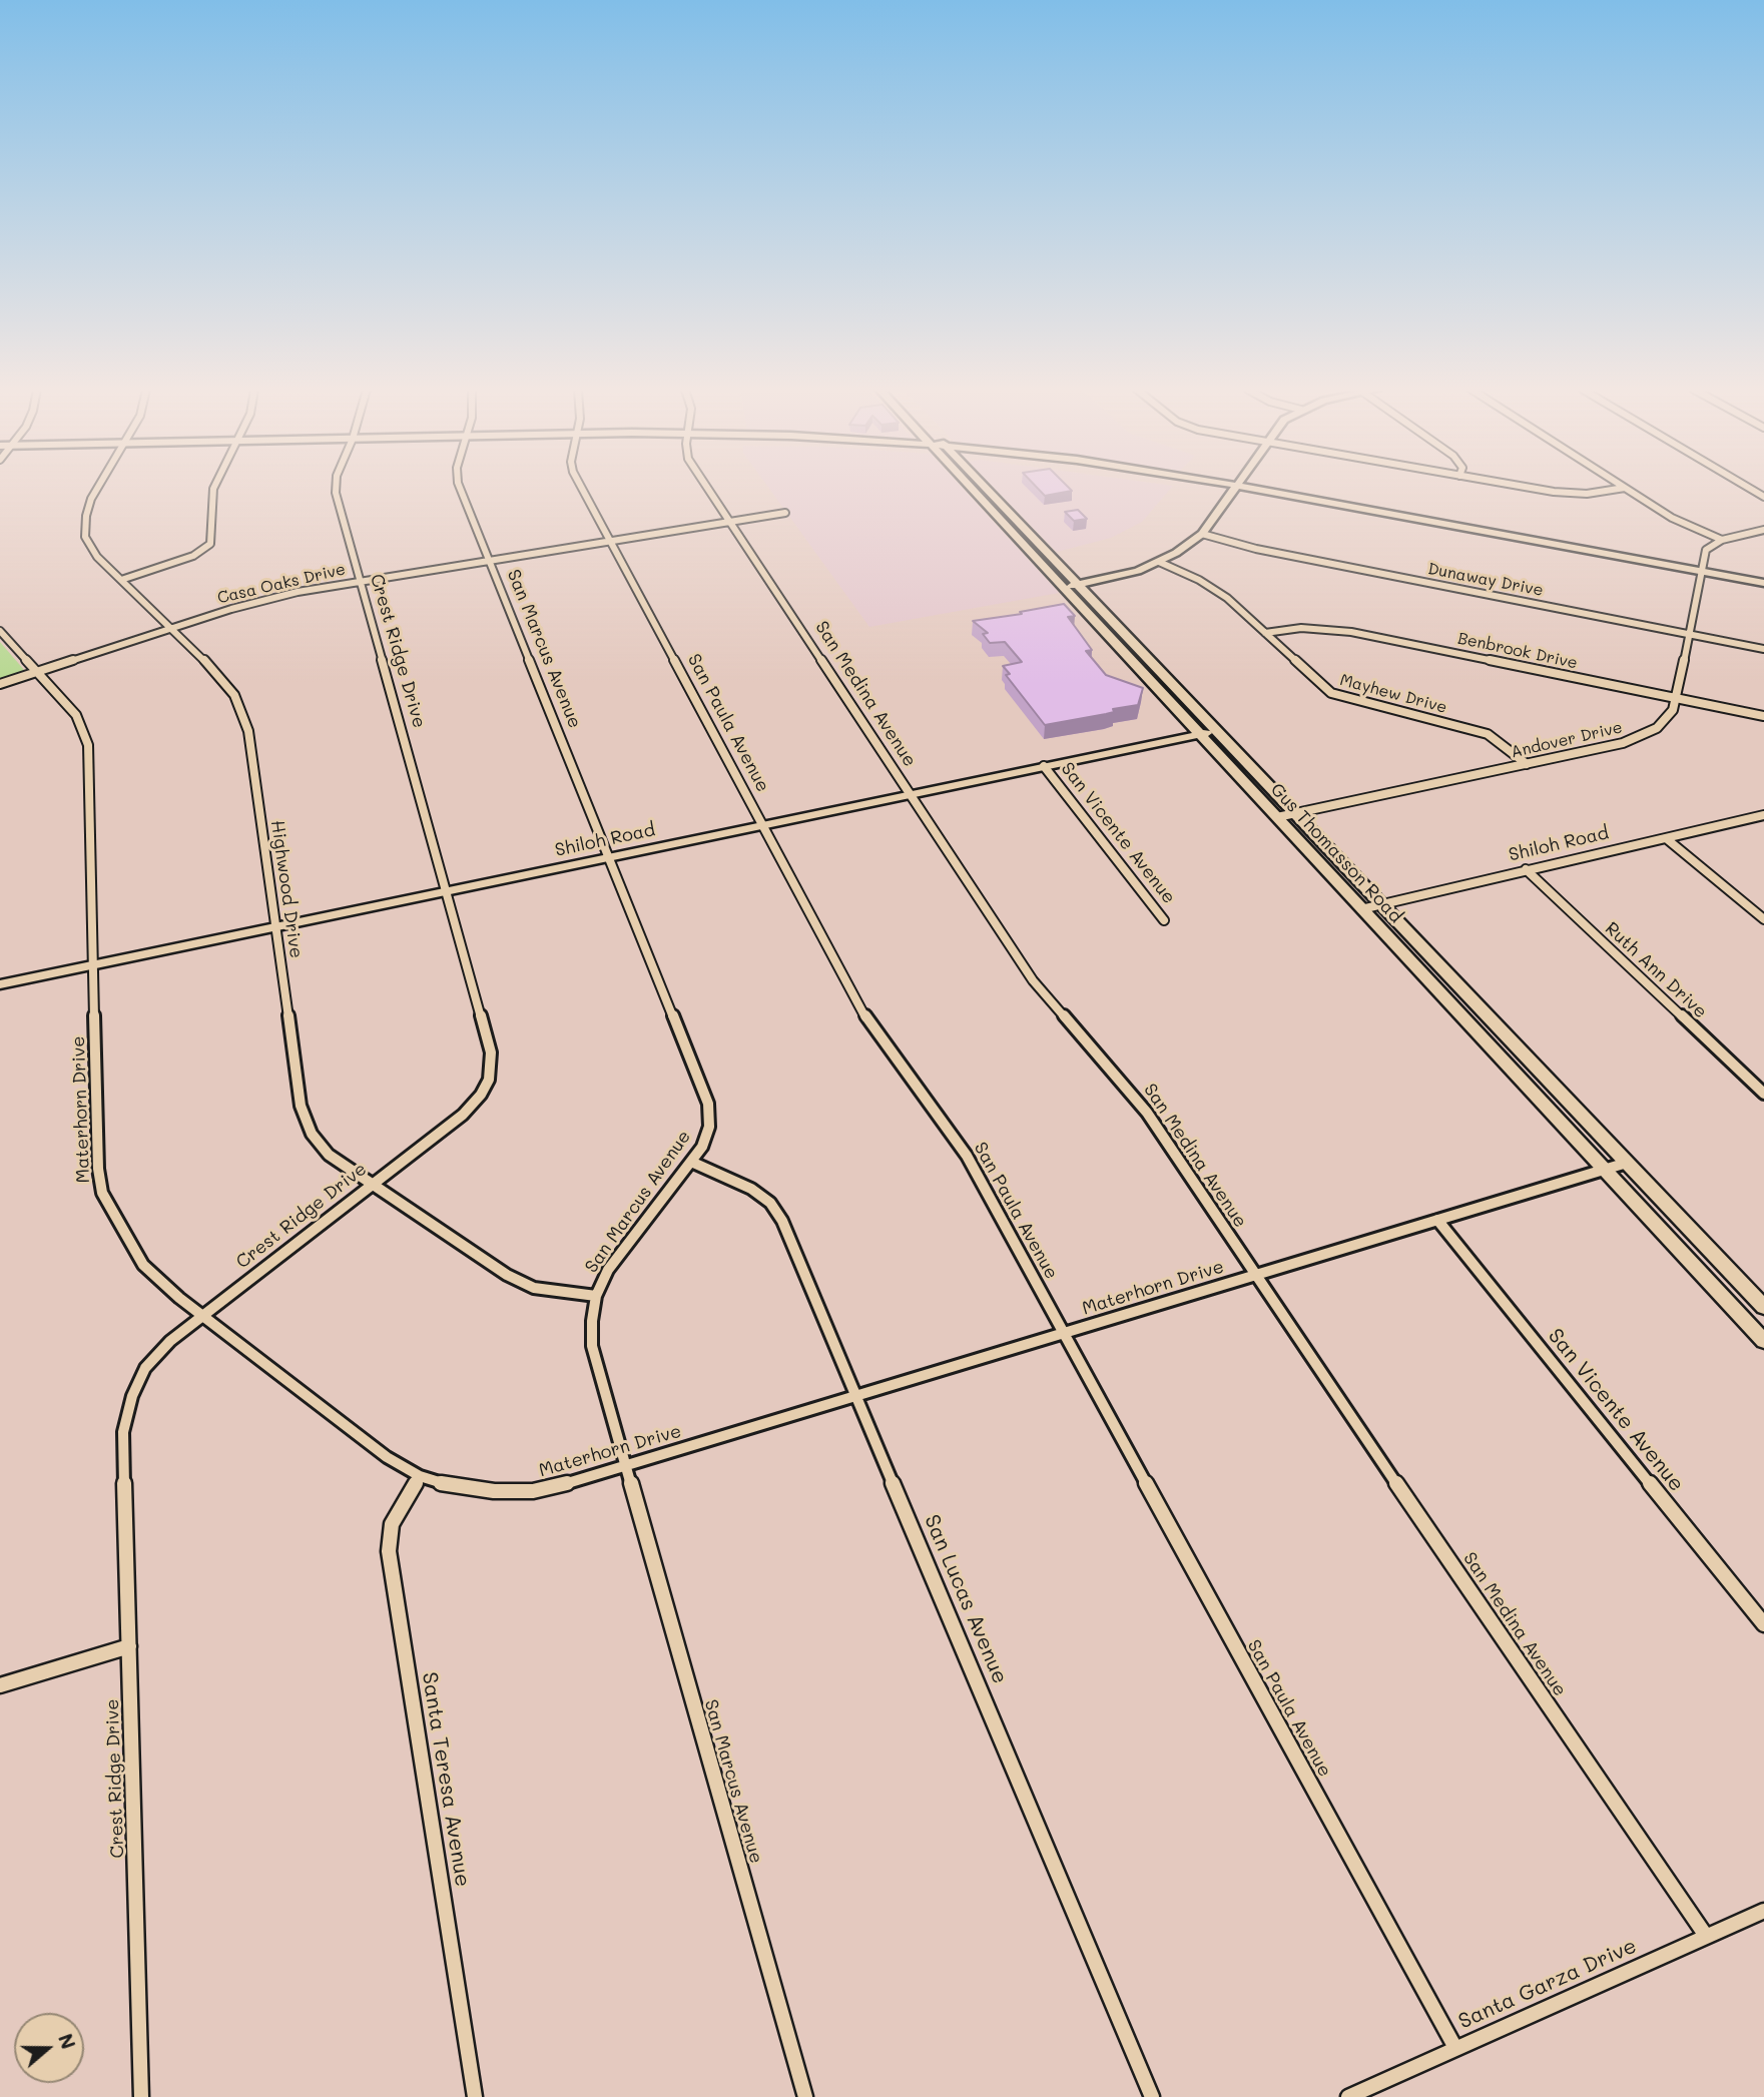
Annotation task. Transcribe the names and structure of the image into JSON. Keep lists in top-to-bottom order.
{
  "streets": {
    "main road": ["Shiloh Road", "Gus Thomasson Road"],
    "street": [
      "Dunaway Drive",
      "Casa Oaks Drive",
      "San Marcus Avenue",
      "Crest Ridge Drive",
      "Benbrook Drive",
      "San Medina Avenue",
      "Mayhew Drive",
      "San Paula Avenue",
      "Andover Drive",
      "San Vicente Avenue",
      "Highwood Drive",
      "Ruth Ann Drive",
      "Materhorn Drive",
      "San Lucas Avenue",
      "Santa Teresa Avenue",
      "Santa Garza Drive"
    ]
  },
  "crossings": [
    ["Dunaway Drive", "Andover Drive"],
    ["Casa Oaks Drive", "San Marcus Avenue"],
    ["Casa Oaks Drive", "Crest Ridge Drive"],
    ["Casa Oaks Drive", "San Medina Avenue"],
    ["Casa Oaks Drive", "San Paula Avenue"],
    ["Casa Oaks Drive", "Highwood Drive"],
    ["Casa Oaks Drive", "Materhorn Drive"],
    ["San Marcus Avenue", "Shiloh Road"],
    ["San Marcus Avenue", "Highwood Drive"],
    ["San Marcus Avenue", "Materhorn Drive"],
    ["San Marcus Avenue", "San Lucas Avenue"],
    ["Crest Ridge Drive", "Shiloh Road"],
    ["Crest Ridge Drive", "Highwood Drive"],
    ["Crest Ridge Drive", "Materhorn Drive"],
    ["Benbrook Drive", "Mayhew Drive"],
    ["Benbrook Drive", "Andover Drive"],
    ["San Medina Avenue", "Shiloh Road"],
    ["San Medina Avenue", "Materhorn Drive"],
    ["San Medina Avenue", "Santa Garza Drive"],
    ["Mayhew Drive", "Andover Drive"],
    ["San Paula Avenue", "Shiloh Road"],
    ["San Paula Avenue", "Materhorn Drive"],
    ["San Paula Avenue", "Santa Garza Drive"],
    ["Andover Drive", "Gus Thomasson Road"],
    ["San Vicente Avenue", "Shiloh Road"],
    ["San Vicente Avenue", "Materhorn Drive"],
    ["Shiloh Road", "Gus Thomasson Road"],
    ["Shiloh Road", "Highwood Drive"],
    ["Shiloh Road", "Ruth Ann Drive"],
    ["Shiloh Road", "Materhorn Drive"],
    ["Gus Thomasson Road", "Materhorn Drive"],
    ["Materhorn Drive", "San Lucas Avenue"],
    ["Materhorn Drive", "Santa Teresa Avenue"]
  ],
  "north": "right"
}
